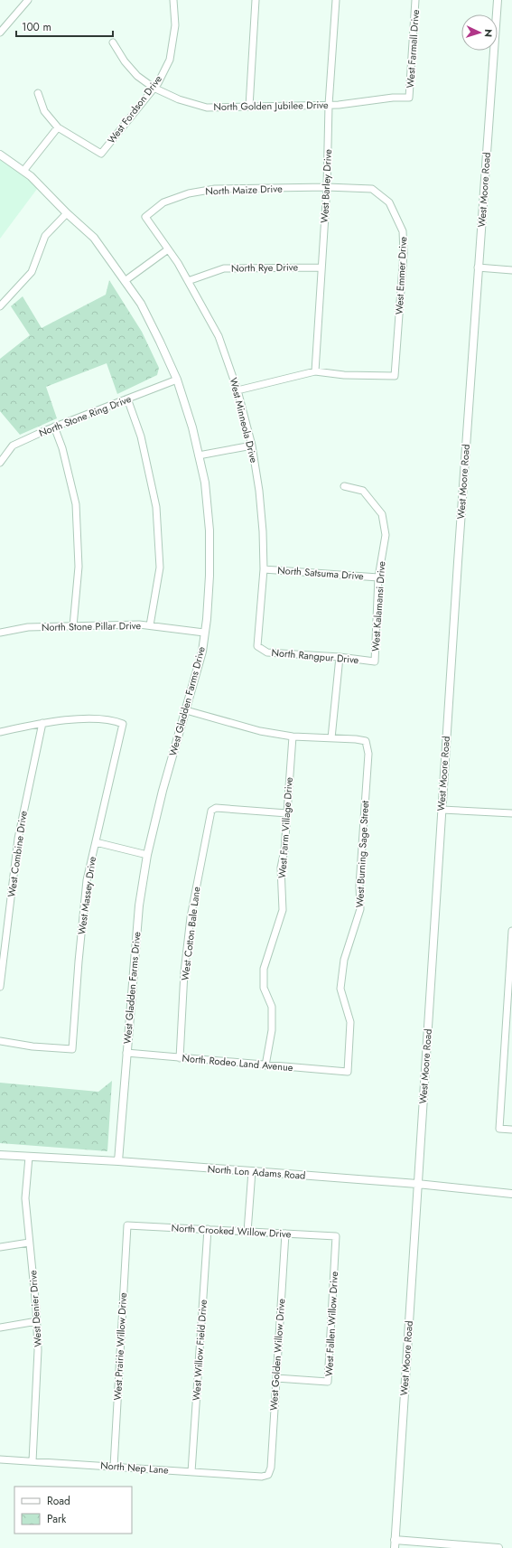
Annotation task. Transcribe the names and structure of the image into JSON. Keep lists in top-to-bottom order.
{
  "streets": {
    "street": [
      "West Farmall Drive",
      "North Golden Jubilee Drive",
      "West Fordson Drive",
      "West Barley Drive",
      "North Maize Drive",
      "West Moore Road",
      "North Rye Drive",
      "West Emmer Drive",
      "North Stone Ring Drive",
      "West Minneola Drive",
      "North Satsuma Drive",
      "West Kalamansi Drive",
      "North Stone Pillar Drive",
      "North Rangpur Drive",
      "West Gladden Farms Drive",
      "West Farm Village Drive",
      "West Combine Drive",
      "West Burning Sage Street",
      "West Massey Drive",
      "West Cotton Bale Lane",
      "North Rodeo Land Avenue",
      "North Lon Adams Road",
      "North Crooked Willow Drive",
      "West Denier Drive",
      "West Fallen Willow Drive",
      "West Prairie Willow Drive",
      "West Willow Field Drive",
      "West Golden Willow Drive",
      "North Nep Lane"
    ]
  },
  "crossings": [
    ["West Farmall Drive", "North Golden Jubilee Drive"],
    ["North Golden Jubilee Drive", "West Fordson Drive"],
    ["North Golden Jubilee Drive", "West Barley Drive"],
    ["West Barley Drive", "North Maize Drive"],
    ["West Barley Drive", "North Rye Drive"],
    ["West Barley Drive", "West Emmer Drive"],
    ["North Maize Drive", "West Emmer Drive"],
    ["North Maize Drive", "West Minneola Drive"],
    ["West Moore Road", "North Lon Adams Road"],
    ["North Rye Drive", "West Minneola Drive"],
    ["North Stone Ring Drive", "West Gladden Farms Drive"],
    ["West Minneola Drive", "North Satsuma Drive"],
    ["West Minneola Drive", "North Rangpur Drive"],
    ["North Satsuma Drive", "West Kalamansi Drive"],
    ["West Kalamansi Drive", "North Rangpur Drive"],
    ["North Stone Pillar Drive", "West Gladden Farms Drive"],
    ["West Gladden Farms Drive", "North Rodeo Land Avenue"],
    ["West Gladden Farms Drive", "North Lon Adams Road"],
    ["West Farm Village Drive", "West Cotton Bale Lane"],
    ["West Farm Village Drive", "North Rodeo Land Avenue"],
    ["West Combine Drive", "West Massey Drive"],
    ["West Burning Sage Street", "North Rodeo Land Avenue"],
    ["West Cotton Bale Lane", "North Rodeo Land Avenue"],
    ["North Lon Adams Road", "West Denier Drive"],
    ["North Crooked Willow Drive", "West Fallen Willow Drive"],
    ["North Crooked Willow Drive", "West Prairie Willow Drive"],
    ["North Crooked Willow Drive", "West Willow Field Drive"],
    ["North Crooked Willow Drive", "West Golden Willow Drive"],
    ["West Denier Drive", "North Nep Lane"],
    ["West Fallen Willow Drive", "West Golden Willow Drive"],
    ["West Prairie Willow Drive", "North Nep Lane"],
    ["West Willow Field Drive", "North Nep Lane"],
    ["West Golden Willow Drive", "North Nep Lane"]
  ],
  "legend": ["Road", "Park"],
  "scale_bar": "100 m",
  "north": "right"
}
